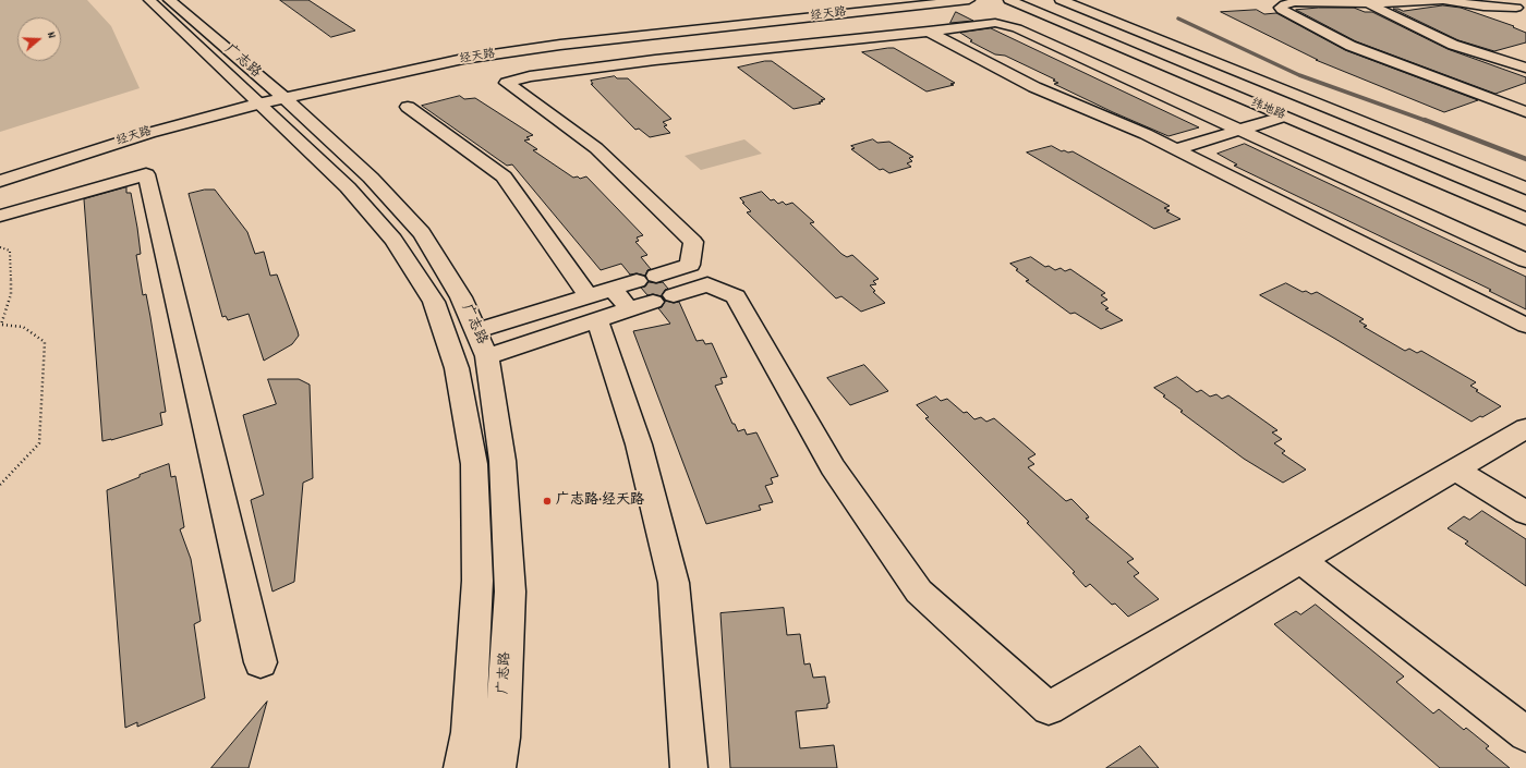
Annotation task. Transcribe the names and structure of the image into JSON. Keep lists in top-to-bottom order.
{
  "streets": {
    "street": ["经天路", "广志路", "纬地路"]
  },
  "crossings": [
    ["经天路", "广志路"]
  ],
  "places": ["广志路·经天路"],
  "north": "right"
}
